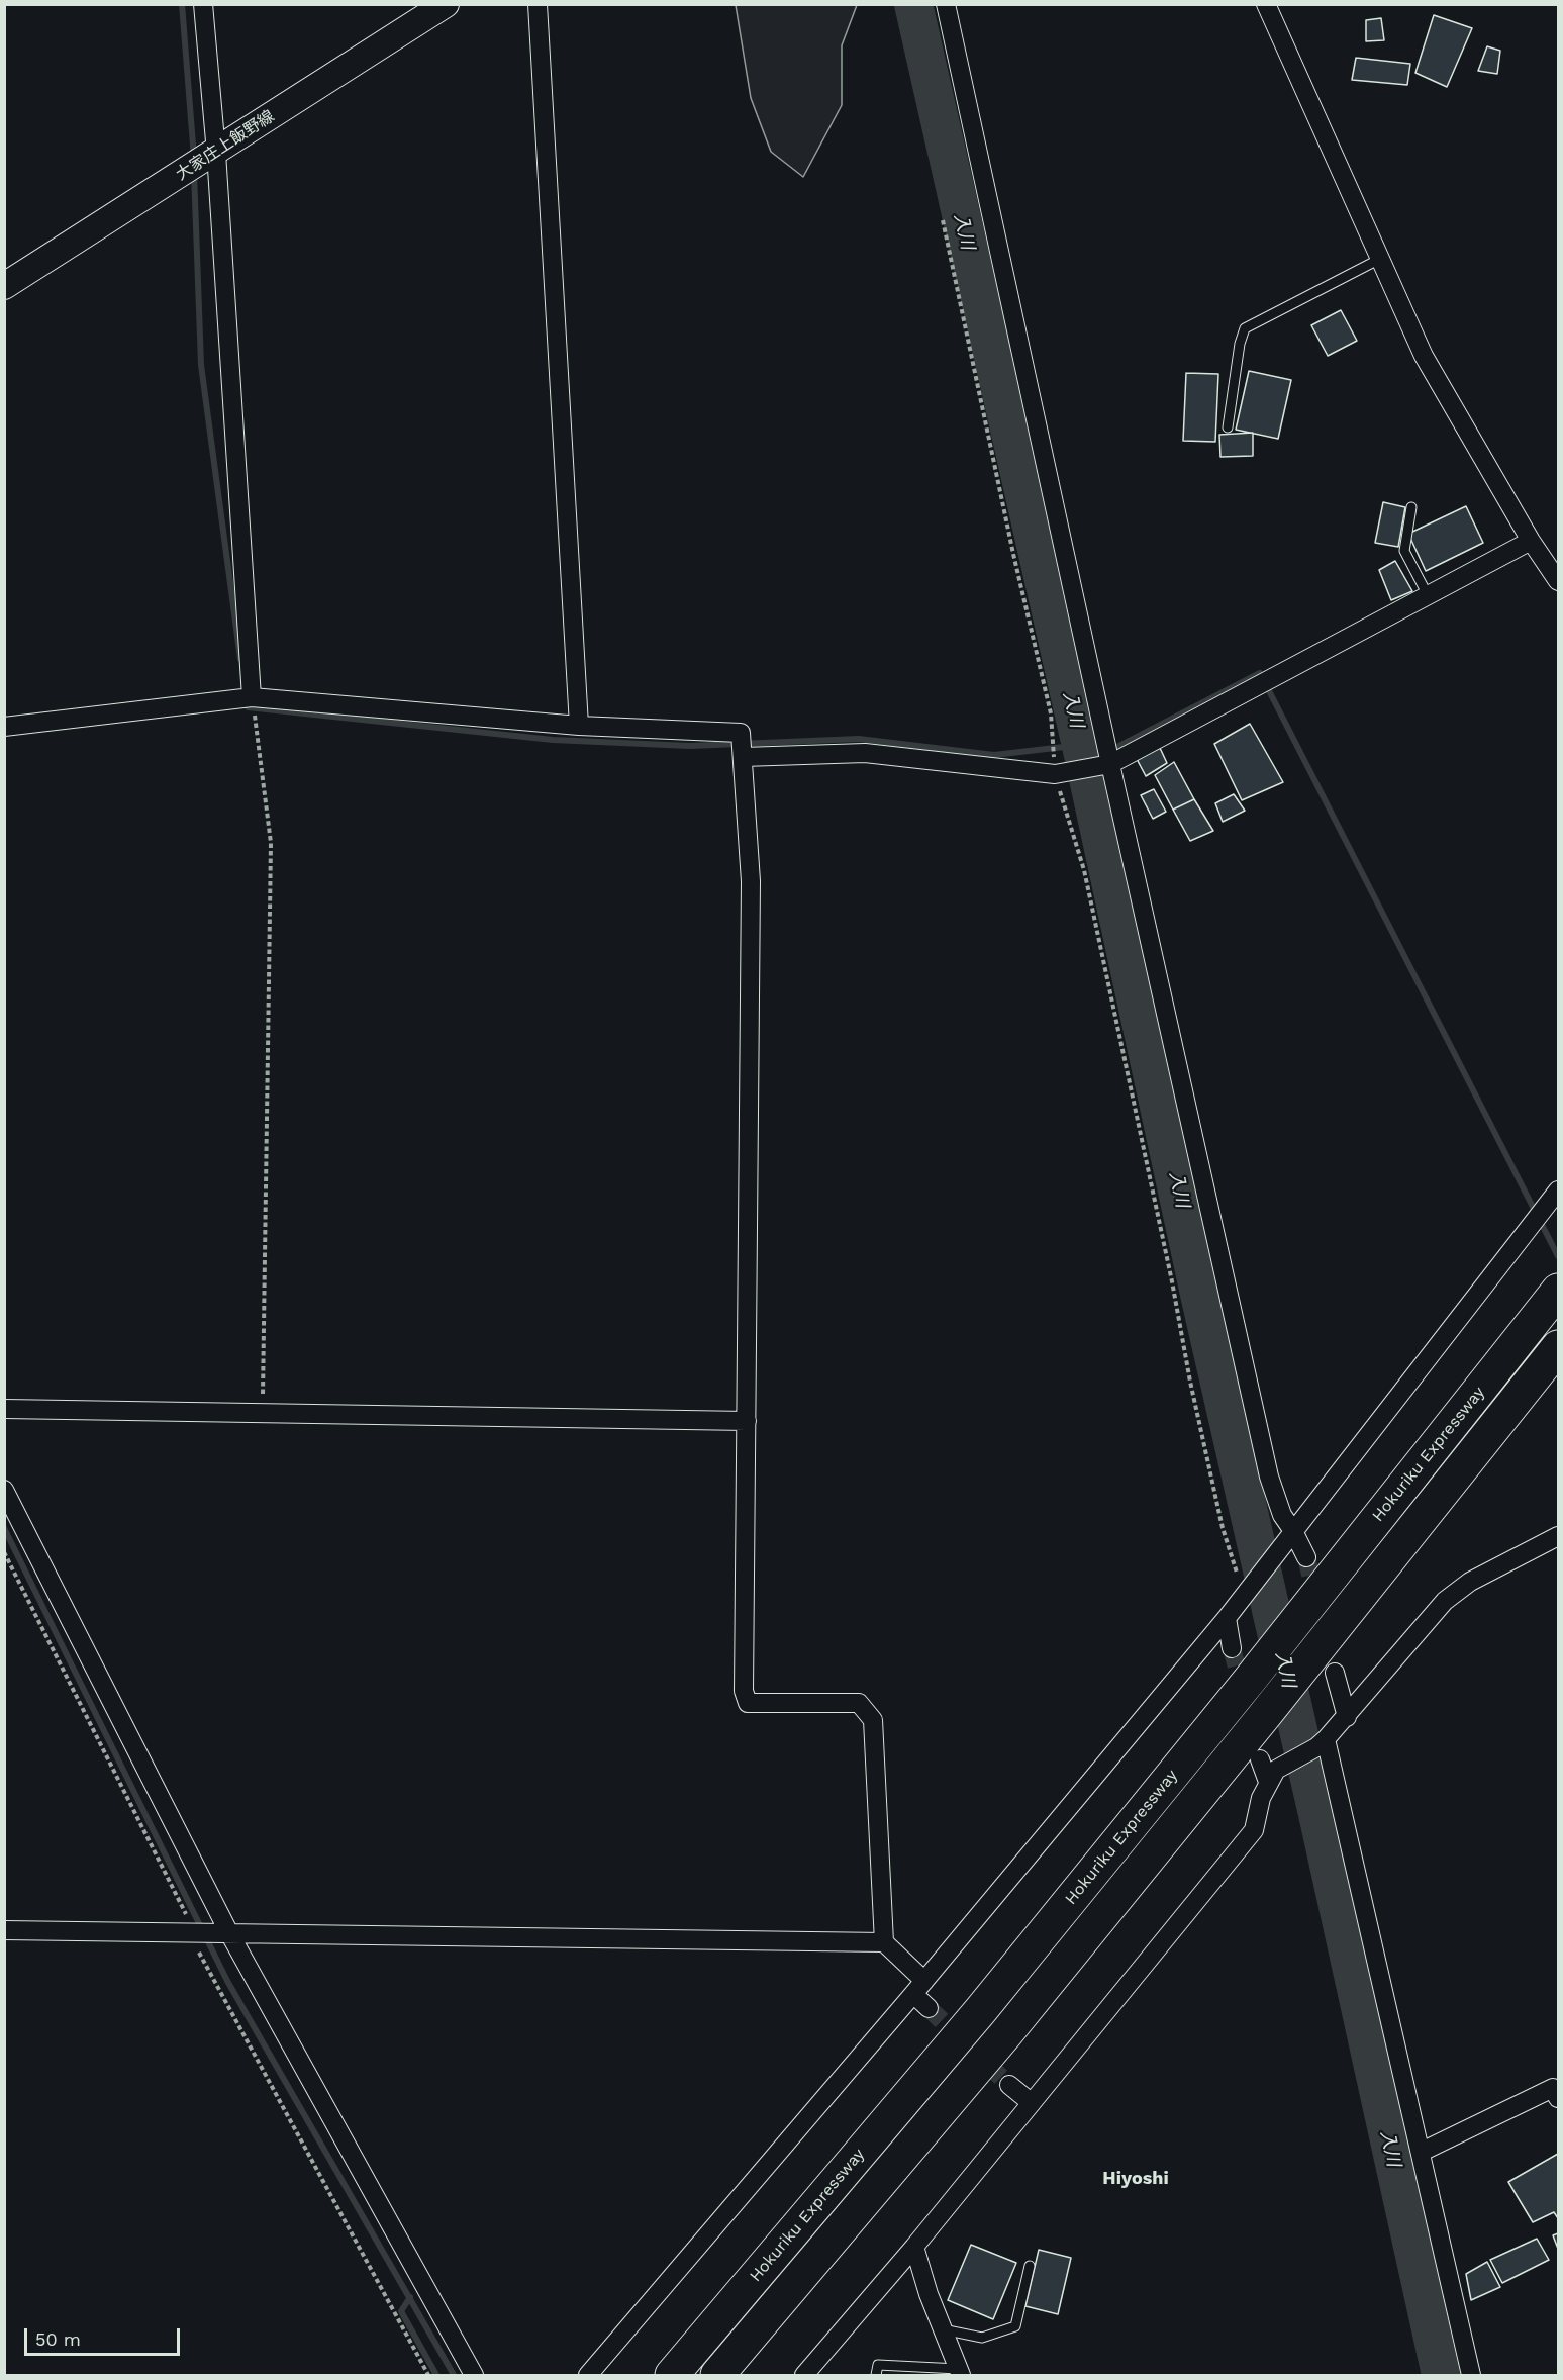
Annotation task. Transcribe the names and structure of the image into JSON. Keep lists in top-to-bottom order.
{
  "streets": {
    "highway": ["Hokuriku Expressway"],
    "main road": ["大家庄上飯野線"]
  },
  "districts": ["Hiyoshi"],
  "water": ["入川"],
  "scale_bar": "50 m"
}
